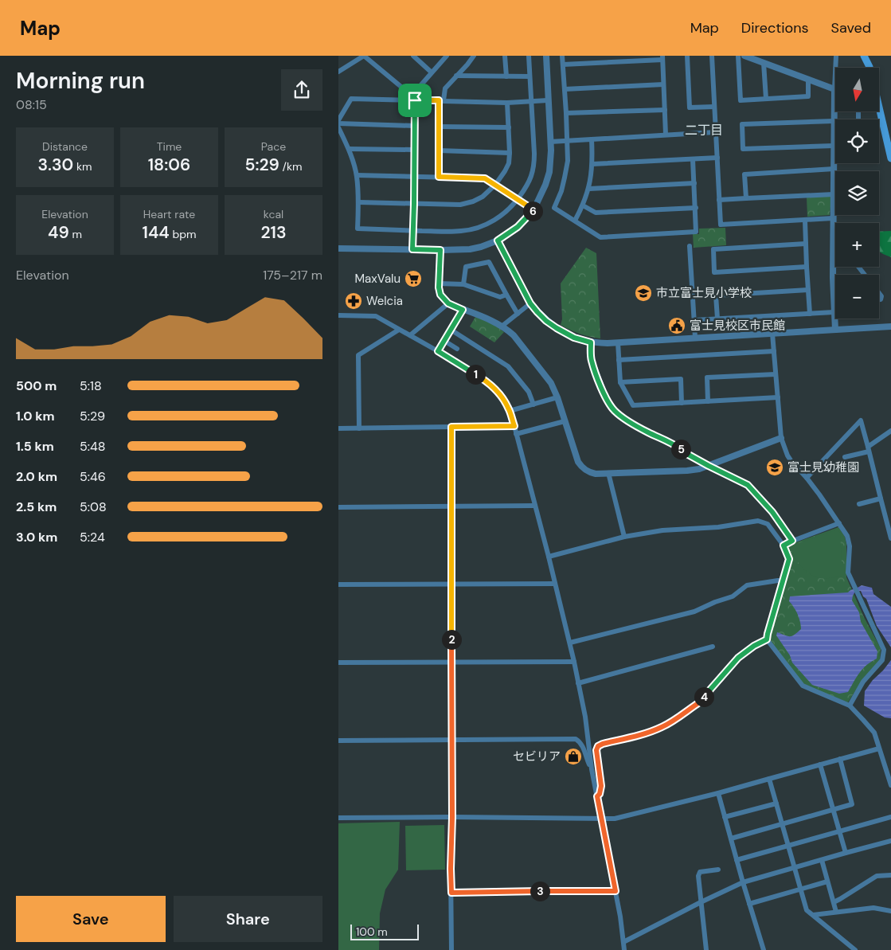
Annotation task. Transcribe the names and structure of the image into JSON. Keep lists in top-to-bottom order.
{
  "districts": ["二丁目"],
  "places": {
    "supermarket": ["MaxValu"],
    "school or university": ["市立富士見小学校", "富士見幼稚園"],
    "pharmacy": ["Welcia"],
    "public building": ["富士見校区市民館"],
    "shop": ["セビリア"]
  },
  "scale_bar": "100 m",
  "north": "bottom",
  "page": {
    "header": "Map",
    "nav": ["Map", "Directions", "Saved"],
    "heading": ["Morning run", "08:15"],
    "map_buttons": ["+", "−"],
    "stats": [
      ["Distance", "3.30 km"],
      ["Time", "18:06"],
      ["Pace", "5:29 /km"],
      ["Elevation", "49 m"],
      ["Heart rate", "144 bpm"],
      ["kcal", "213"]
    ],
    "pins": [
      "6",
      "1",
      "5",
      "2",
      "4",
      "3"
    ],
    "chart": ["Elevation", "175–217 m"],
    "list": [
      {
        "name": "500 m",
        "note": "5:18"
      },
      {
        "name": "1.0 km",
        "note": "5:29"
      },
      {
        "name": "1.5 km",
        "note": "5:48"
      },
      {
        "name": "2.0 km",
        "note": "5:46"
      },
      {
        "name": "2.5 km",
        "note": "5:08"
      },
      {
        "name": "3.0 km",
        "note": "5:24"
      }
    ],
    "buttons": ["Save", "Share"],
    "scale": "100 m"
  }
}
